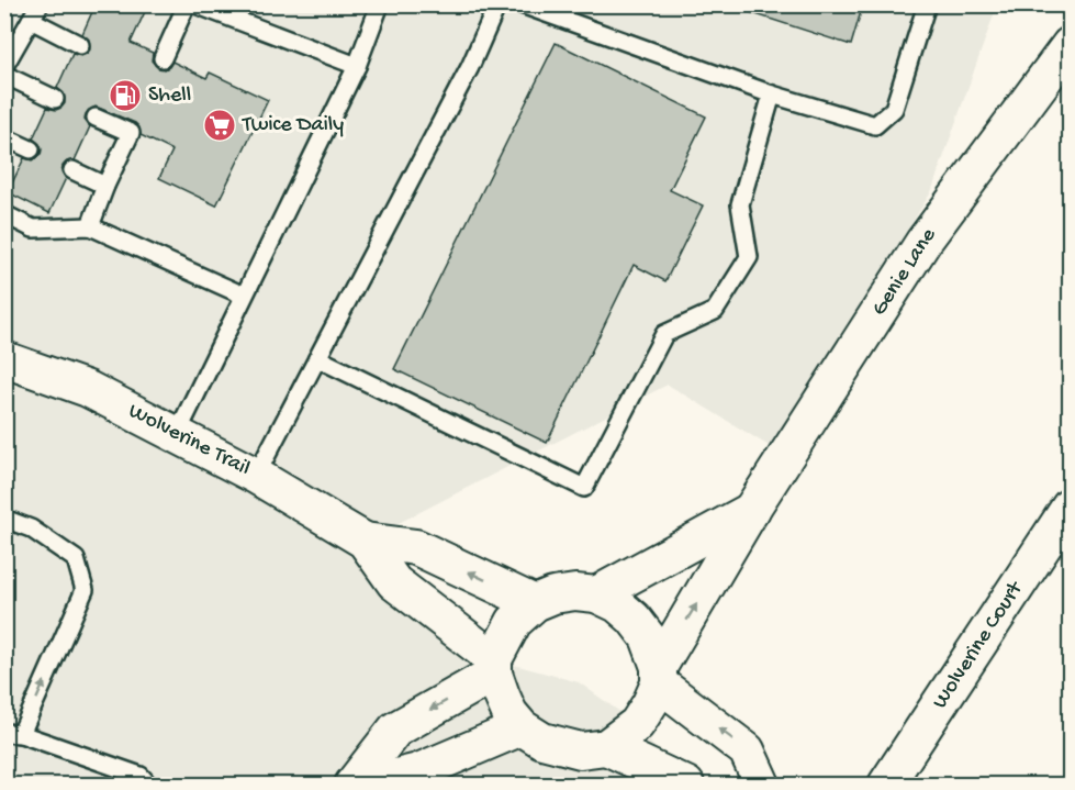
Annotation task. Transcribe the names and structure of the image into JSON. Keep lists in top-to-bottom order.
{
  "streets": {
    "street": ["Genie Lane", "Wolverine Trail", "Wolverine Court"]
  },
  "crossings": [
    ["Genie Lane", "Wolverine Trail"]
  ],
  "places": {
    "fuel station": ["Shell"],
    "supermarket": ["Twice Daily"]
  }
}
